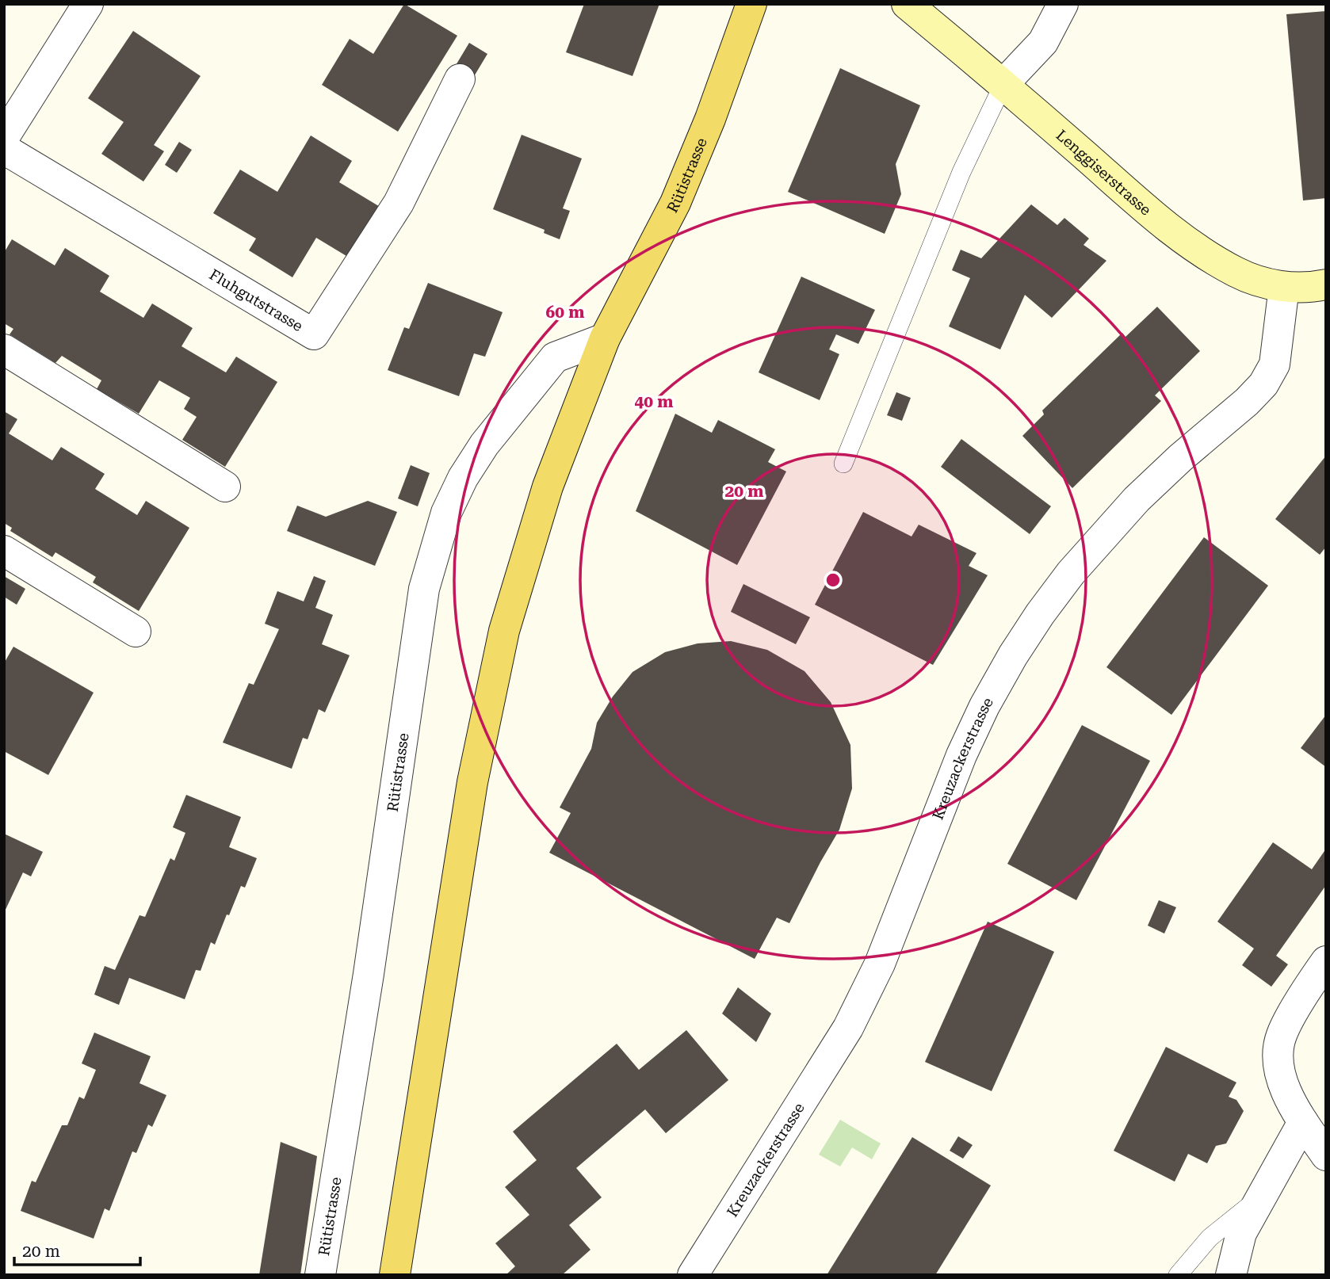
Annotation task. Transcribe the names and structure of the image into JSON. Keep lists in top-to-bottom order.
{
  "streets": {
    "main road": ["Rütistrasse"],
    "street": ["Lenggiserstrasse", "Fluhgutstrasse", "Kreuzackerstrasse"]
  },
  "crossings": [
    ["Lenggiserstrasse", "Kreuzackerstrasse"]
  ],
  "scale_bar": "20 m",
  "rings": ["60 m", "40 m", "20 m"]
}
